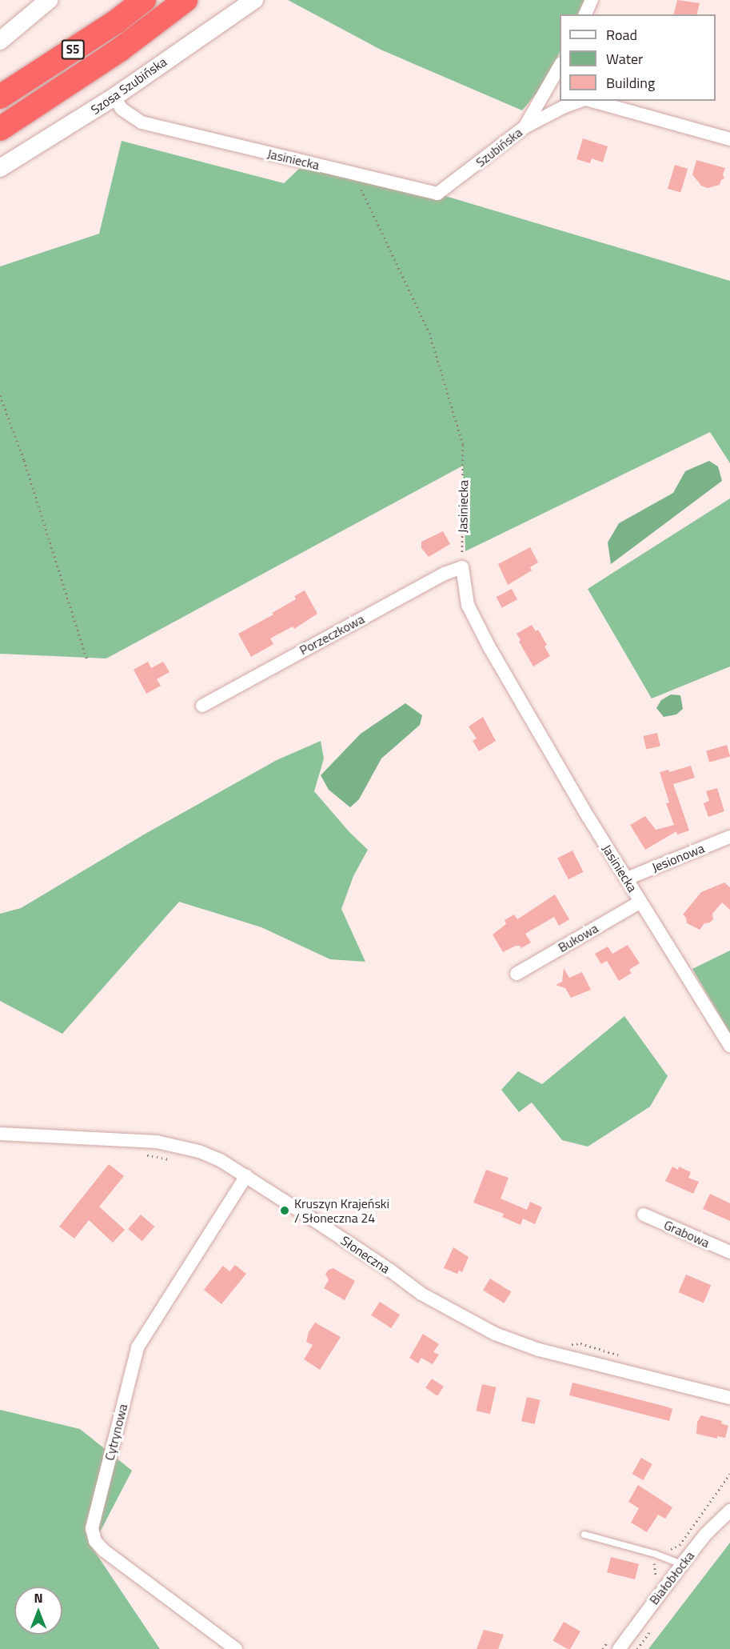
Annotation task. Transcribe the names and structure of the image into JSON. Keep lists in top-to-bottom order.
{
  "streets": {
    "highway": ["S5"],
    "street": [
      "Szosa Szubińska",
      "Szubińska",
      "Jasiniecka",
      "Porzeczkowa",
      "Jesionowa",
      "Bukowa",
      "Grabowa",
      "Słoneczna",
      "Cytrynowa",
      "Białobłocka"
    ]
  },
  "crossings": [
    ["Szosa Szubińska", "Jasiniecka"],
    ["Szubińska", "Jasiniecka"],
    ["Jasiniecka", "Porzeczkowa"],
    ["Jasiniecka", "Jesionowa"],
    ["Jasiniecka", "Bukowa"],
    ["Słoneczna", "Cytrynowa"]
  ],
  "places": ["Kruszyn Krajeński / Słoneczna 24"],
  "legend": ["Road", "Water", "Building"],
  "north": "top"
}
